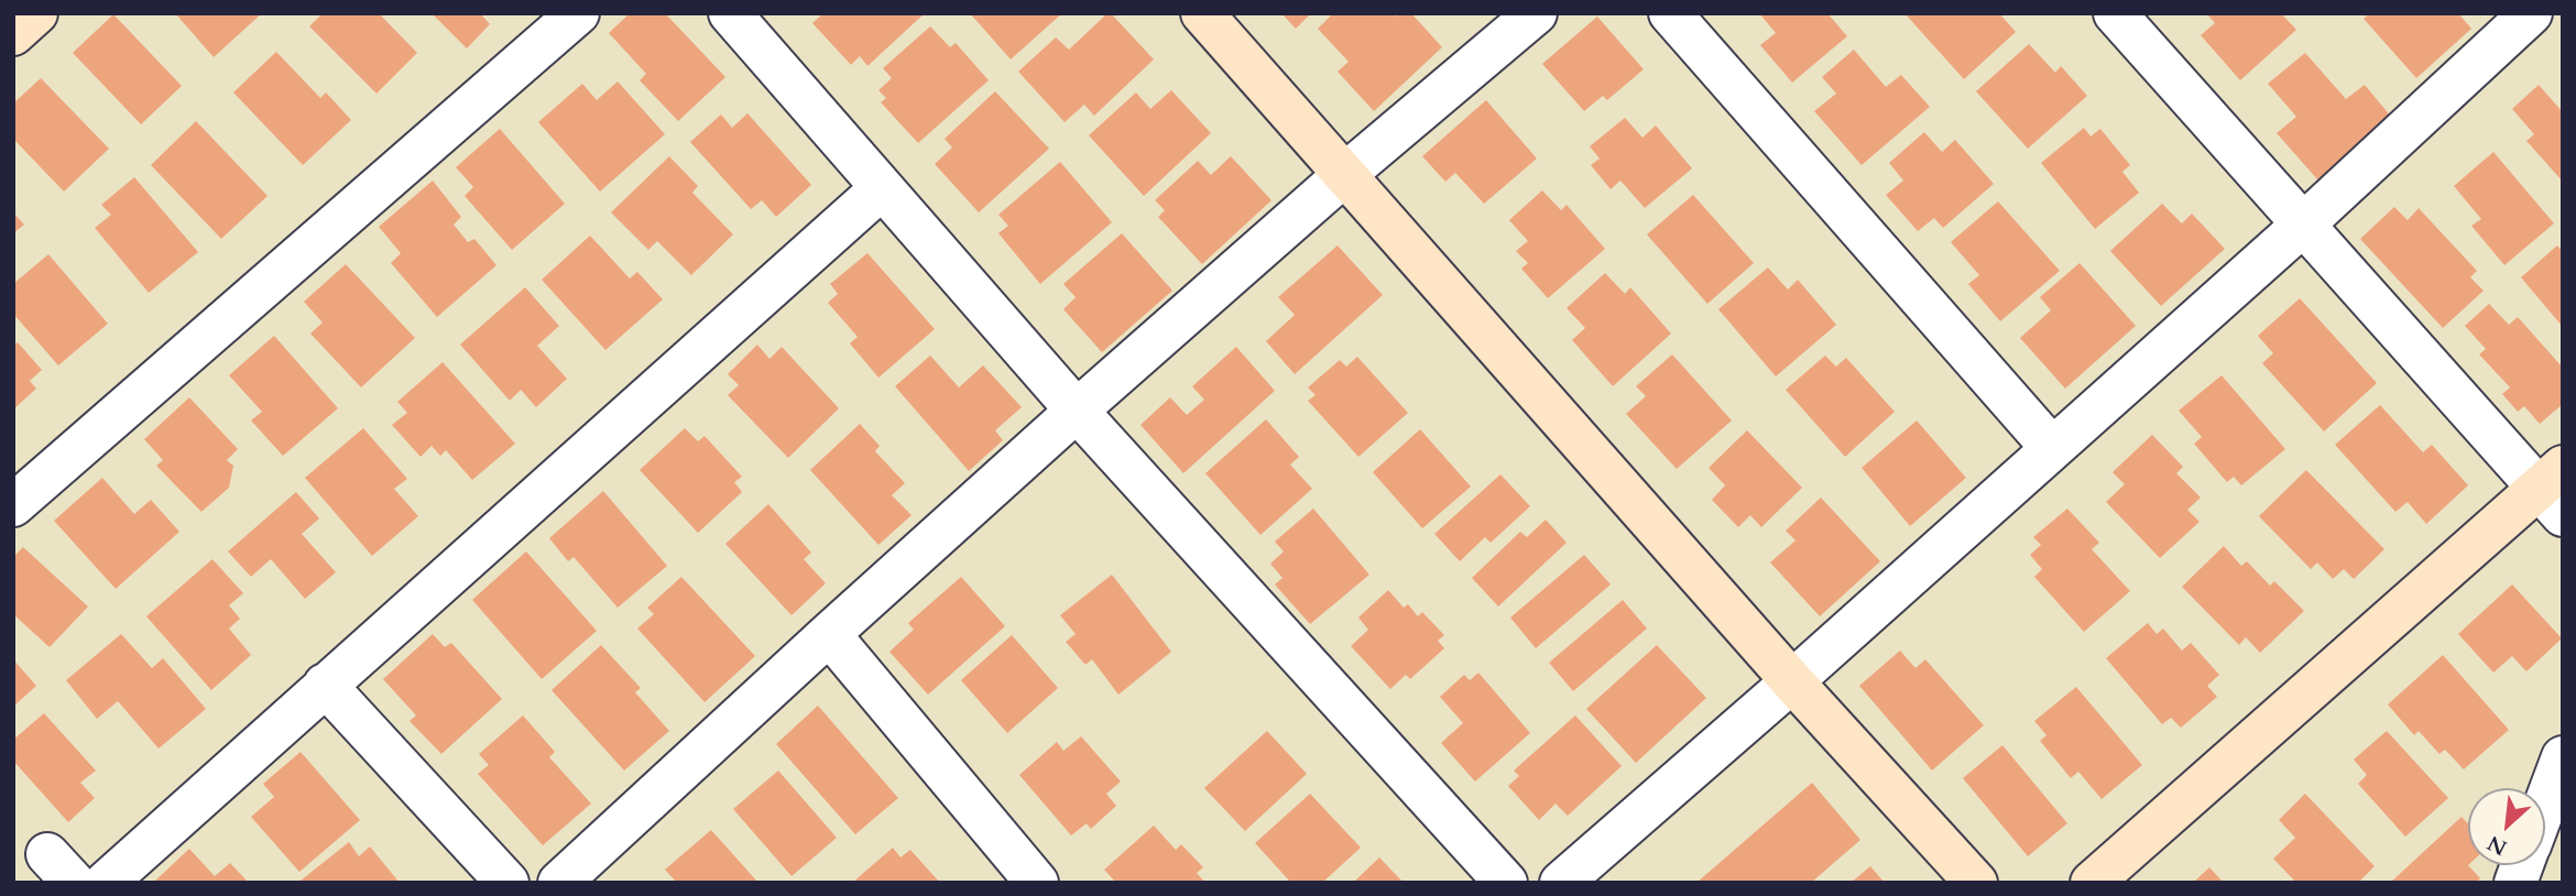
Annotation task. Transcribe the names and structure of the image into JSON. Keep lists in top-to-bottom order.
{
  "north": "bottom left"
}
